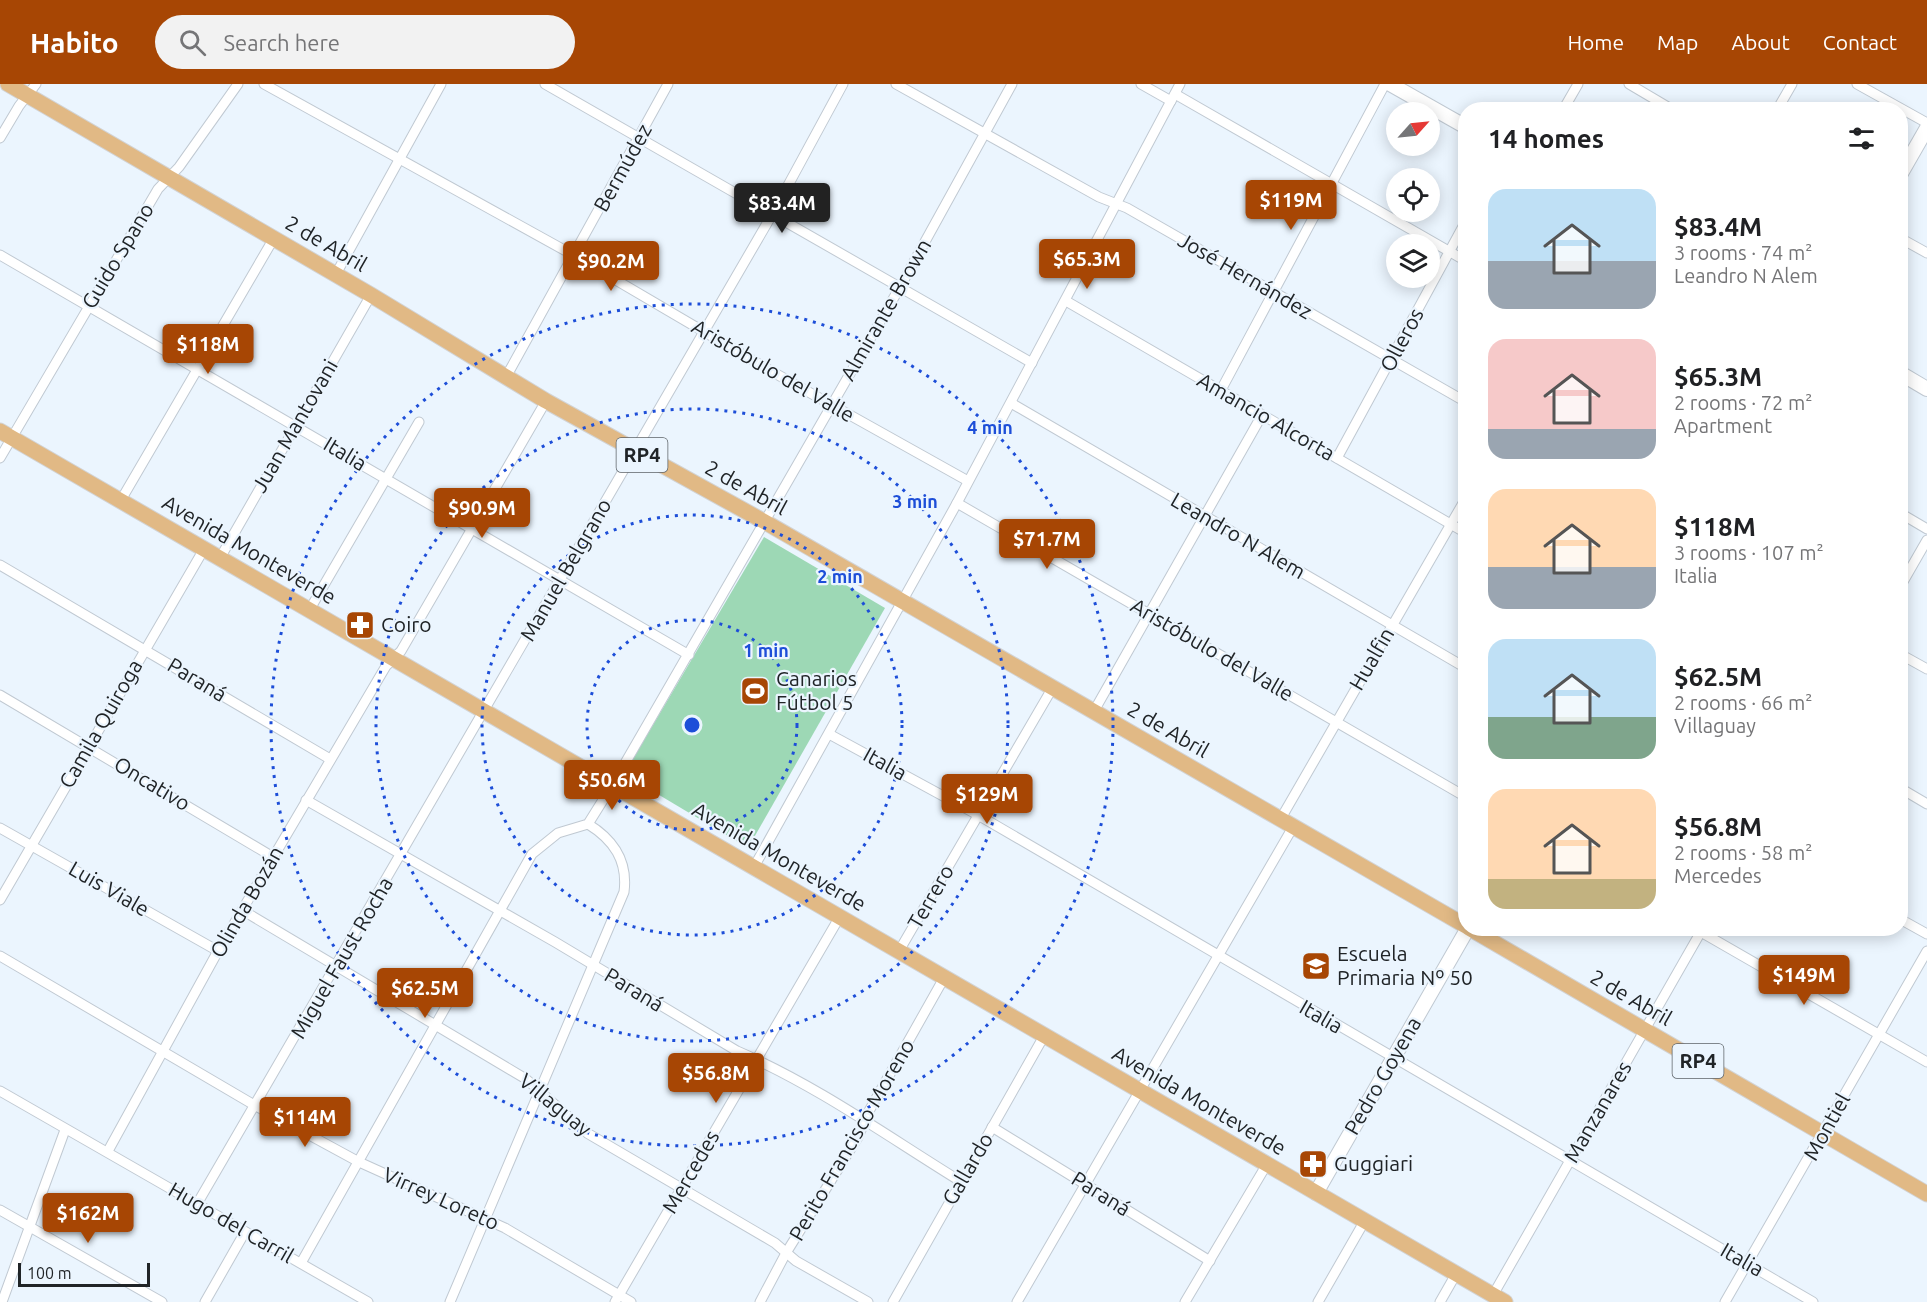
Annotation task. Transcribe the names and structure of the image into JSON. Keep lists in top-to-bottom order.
{
  "streets": {
    "main road": ["2 de Abril", "RP4", "Avenida Monteverde"],
    "street": [
      "Bermúdez",
      "Guido Spano",
      "José Hernández",
      "Almirante Brown",
      "Olleros",
      "Aristóbulo del Valle",
      "Amancio Alcorta",
      "Juan Mantovani",
      "Italia",
      "Leandro N Alem",
      "Manuel Belgrano",
      "Hualfin",
      "Paraná",
      "Camila Quiroga",
      "Oncativo",
      "Luis Viale",
      "Terrero",
      "Olinda Bozán",
      "Miguel Faust Rocha",
      "Pedro Goyena",
      "Villaguay",
      "Manzanares",
      "Montiel",
      "Perito Francisco Moreno",
      "Gallardo",
      "Mercedes",
      "Virrey Loreto",
      "Hugo del Carril"
    ]
  },
  "crossings": [
    ["Bermúdez", "2 de Abril"],
    ["Bermúdez", "Aristóbulo del Valle"],
    ["2 de Abril", "Guido Spano"],
    ["2 de Abril", "Almirante Brown"],
    ["2 de Abril", "Juan Mantovani"],
    ["2 de Abril", "Manuel Belgrano"],
    ["2 de Abril", "Hualfin"],
    ["2 de Abril", "Terrero"],
    ["2 de Abril", "Manzanares"],
    ["2 de Abril", "Montiel"],
    ["Guido Spano", "Italia"],
    ["Guido Spano", "Avenida Monteverde"],
    ["José Hernández", "Almirante Brown"],
    ["José Hernández", "Olleros"],
    ["Almirante Brown", "Aristóbulo del Valle"],
    ["Almirante Brown", "Italia"],
    ["Almirante Brown", "Avenida Monteverde"],
    ["Olleros", "Amancio Alcorta"],
    ["Aristóbulo del Valle", "Manuel Belgrano"],
    ["Aristóbulo del Valle", "Hualfin"],
    ["Amancio Alcorta", "Hualfin"],
    ["Juan Mantovani", "Italia"],
    ["Juan Mantovani", "Avenida Monteverde"],
    ["Italia", "Manuel Belgrano"],
    ["Italia", "Hualfin"],
    ["Italia", "Terrero"],
    ["Italia", "Pedro Goyena"],
    ["Italia", "Manzanares"],
    ["Italia", "Montiel"],
    ["Leandro N Alem", "Hualfin"],
    ["Avenida Monteverde", "Manuel Belgrano"],
    ["Avenida Monteverde", "Hualfin"],
    ["Avenida Monteverde", "Camila Quiroga"],
    ["Avenida Monteverde", "Terrero"],
    ["Avenida Monteverde", "Olinda Bozán"],
    ["Avenida Monteverde", "Miguel Faust Rocha"],
    ["Avenida Monteverde", "Pedro Goyena"],
    ["Avenida Monteverde", "Manzanares"],
    ["Avenida Monteverde", "Perito Francisco Moreno"],
    ["Avenida Monteverde", "Gallardo"],
    ["Avenida Monteverde", "Mercedes"],
    ["Manuel Belgrano", "Miguel Faust Rocha"],
    ["Hualfin", "Paraná"],
    ["Paraná", "Camila Quiroga"],
    ["Paraná", "Olinda Bozán"],
    ["Paraná", "Miguel Faust Rocha"],
    ["Paraná", "Perito Francisco Moreno"],
    ["Paraná", "Gallardo"],
    ["Paraná", "Mercedes"],
    ["Camila Quiroga", "Oncativo"],
    ["Camila Quiroga", "Luis Viale"],
    ["Oncativo", "Olinda Bozán"],
    ["Luis Viale", "Olinda Bozán"],
    ["Olinda Bozán", "Villaguay"],
    ["Olinda Bozán", "Virrey Loreto"],
    ["Olinda Bozán", "Hugo del Carril"],
    ["Miguel Faust Rocha", "Villaguay"],
    ["Miguel Faust Rocha", "Virrey Loreto"],
    ["Miguel Faust Rocha", "Hugo del Carril"],
    ["Villaguay", "Perito Francisco Moreno"],
    ["Villaguay", "Mercedes"],
    ["Mercedes", "Virrey Loreto"]
  ],
  "places": {
    "pharmacy": ["Coiro", "Guggiari"],
    "sports": ["Canarios Fútbol 5"],
    "school or university": ["Escuela Primaria Nº 50"]
  },
  "scale_bar": "100 m",
  "north": "top right",
  "page": {
    "header": "Habito",
    "search": "Search here",
    "nav": [
      "Home",
      "Map",
      "About",
      "Contact"
    ],
    "heading": "14 homes",
    "list": [
      {
        "name": "$83.4M",
        "note": "3 rooms · 74 m² · Leandro N Alem"
      },
      {
        "name": "$65.3M",
        "note": "2 rooms · 72 m² · Apartment"
      },
      {
        "name": "$118M",
        "note": "3 rooms · 107 m² · Italia"
      },
      {
        "name": "$62.5M",
        "note": "2 rooms · 66 m² · Villaguay"
      },
      {
        "name": "$56.8M",
        "note": "2 rooms · 58 m² · Mercedes"
      }
    ],
    "price": [
      "$119M",
      "$83.4M",
      "$65.3M",
      "$90.2M",
      "$118M",
      "$90.9M",
      "$71.7M",
      "$50.6M",
      "$129M",
      "$149M",
      "$62.5M",
      "$56.8M",
      "$114M",
      "$162M"
    ],
    "scale": "100 m"
  },
  "rings": [
    "4 min",
    "3 min",
    "2 min",
    "1 min"
  ]
}
